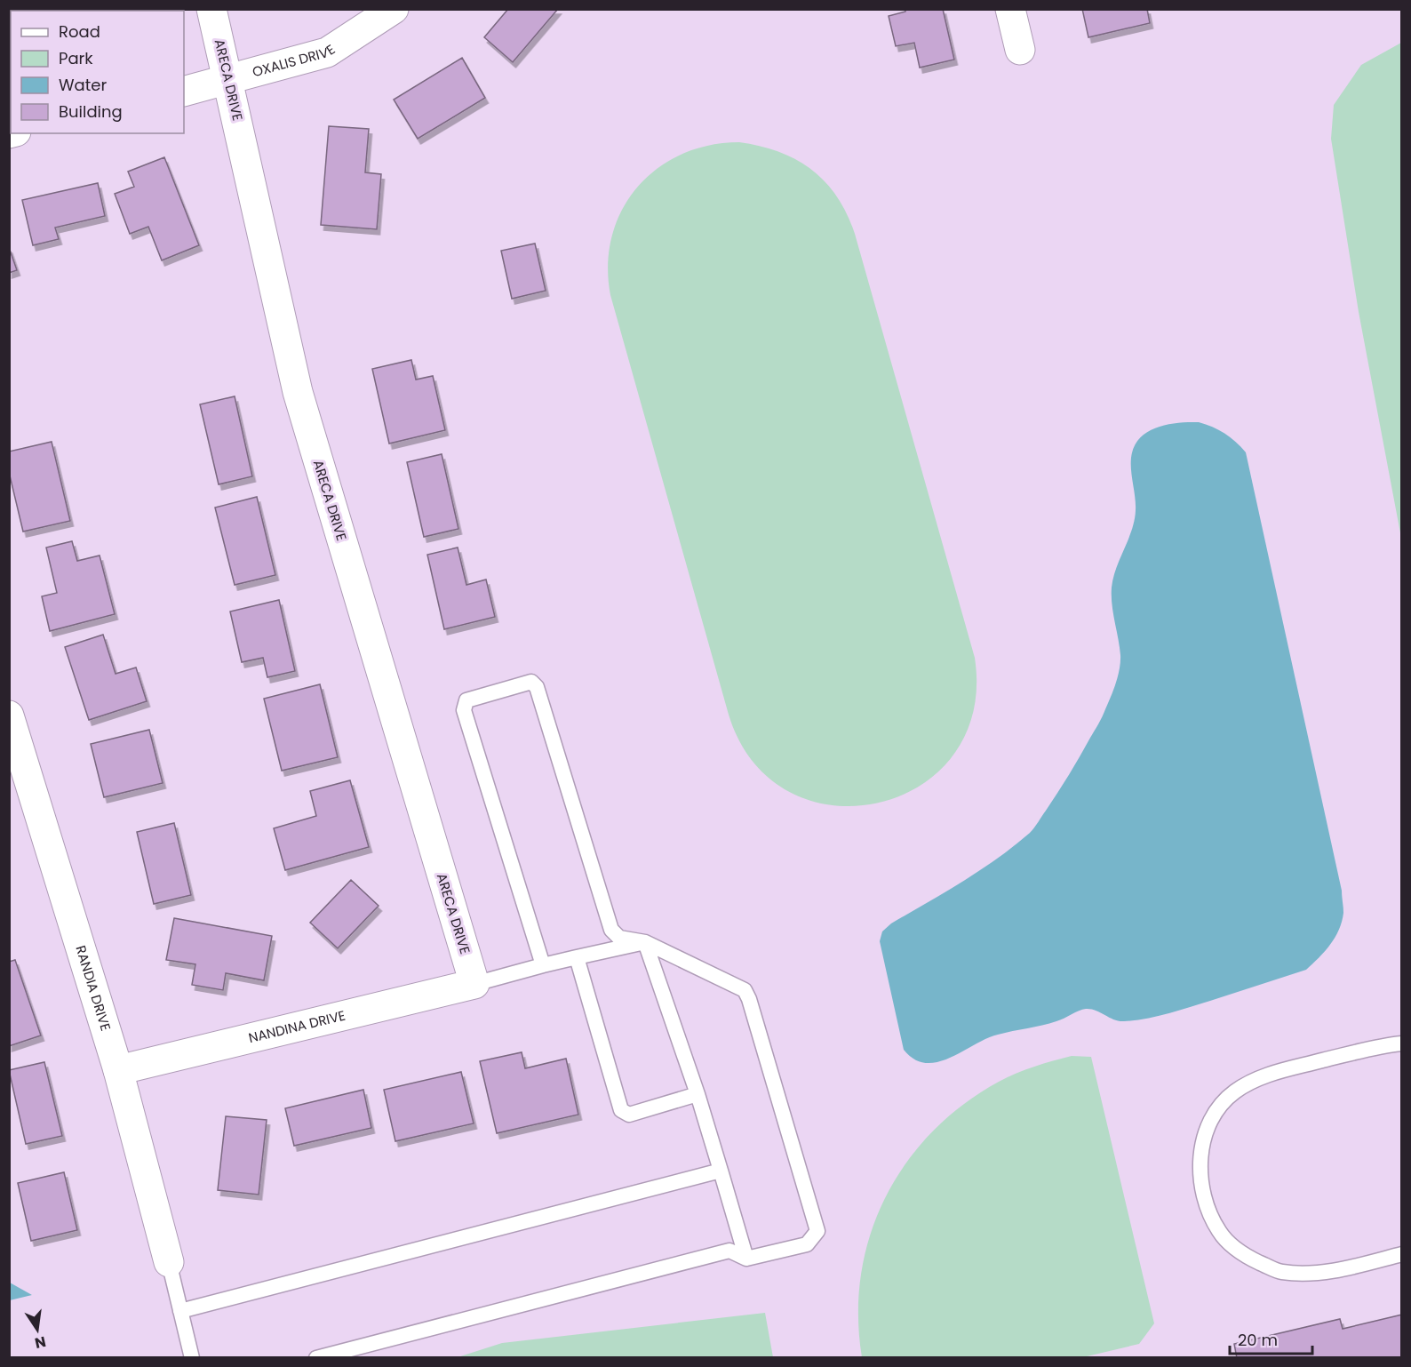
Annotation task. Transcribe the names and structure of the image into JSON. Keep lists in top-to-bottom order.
{
  "streets": {
    "street": [
      "OXALIS DRIVE",
      "ARECA DRIVE",
      "RANDIA DRIVE",
      "NANDINA DRIVE"
    ]
  },
  "crossings": [
    ["OXALIS DRIVE", "ARECA DRIVE"],
    ["ARECA DRIVE", "NANDINA DRIVE"],
    ["RANDIA DRIVE", "NANDINA DRIVE"]
  ],
  "legend": [
    "Road",
    "Park",
    "Water",
    "Building"
  ],
  "scale_bar": "20 m",
  "north": "bottom"
}
